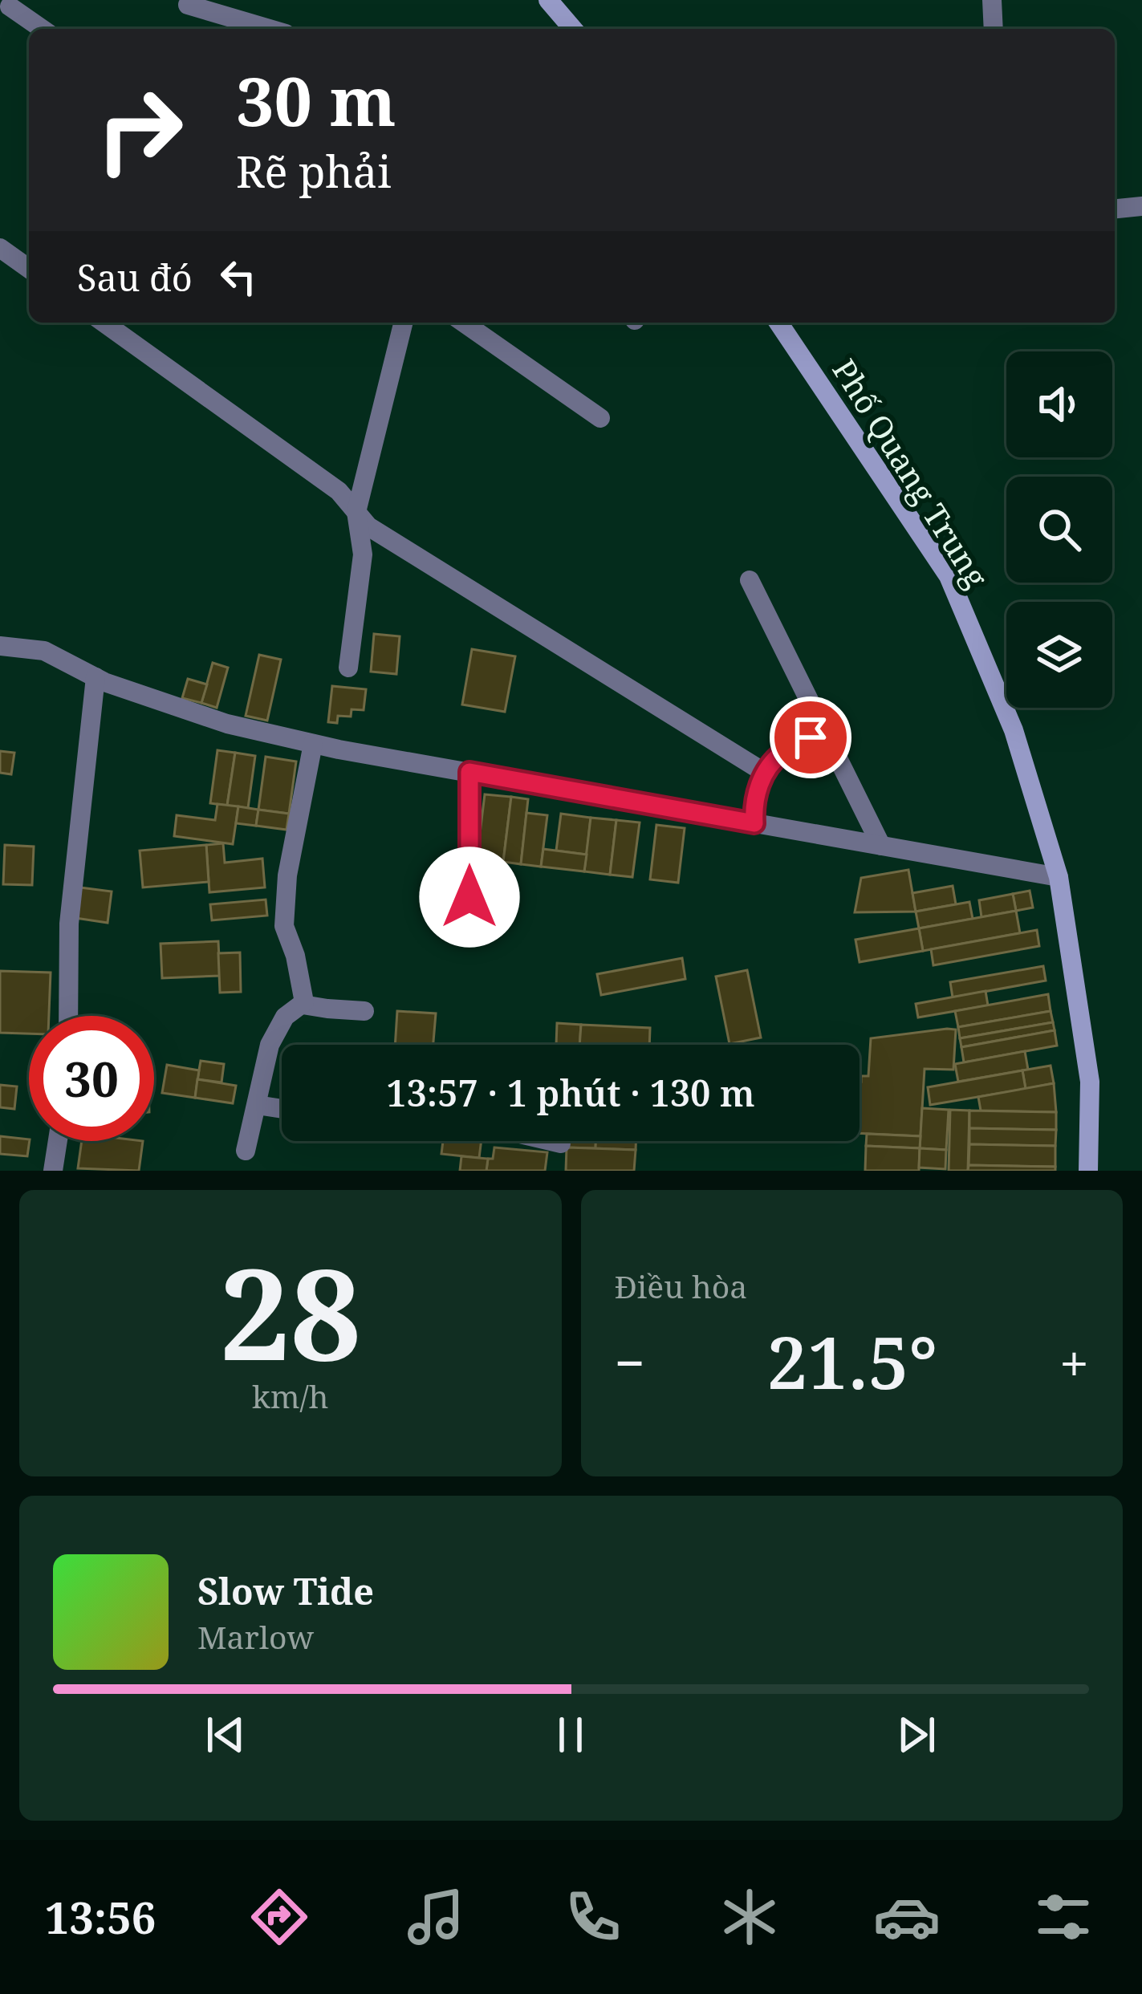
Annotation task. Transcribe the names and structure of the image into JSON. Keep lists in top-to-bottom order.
{
  "streets": {
    "street": ["Phố Quang Trung"]
  },
  "page": {
    "turn": ["30 m", "Rẽ phải"],
    "then": "Sau đó",
    "limit": "30",
    "trip": "13:57 · 1 phút · 130 m",
    "tile": [
      ["28", "km/h"],
      "Điều hòa"
    ],
    "heat": ["−", "21.5°", "+"],
    "song": ["Slow Tide", "Marlow"],
    "tabs": "13:56"
  }
}
